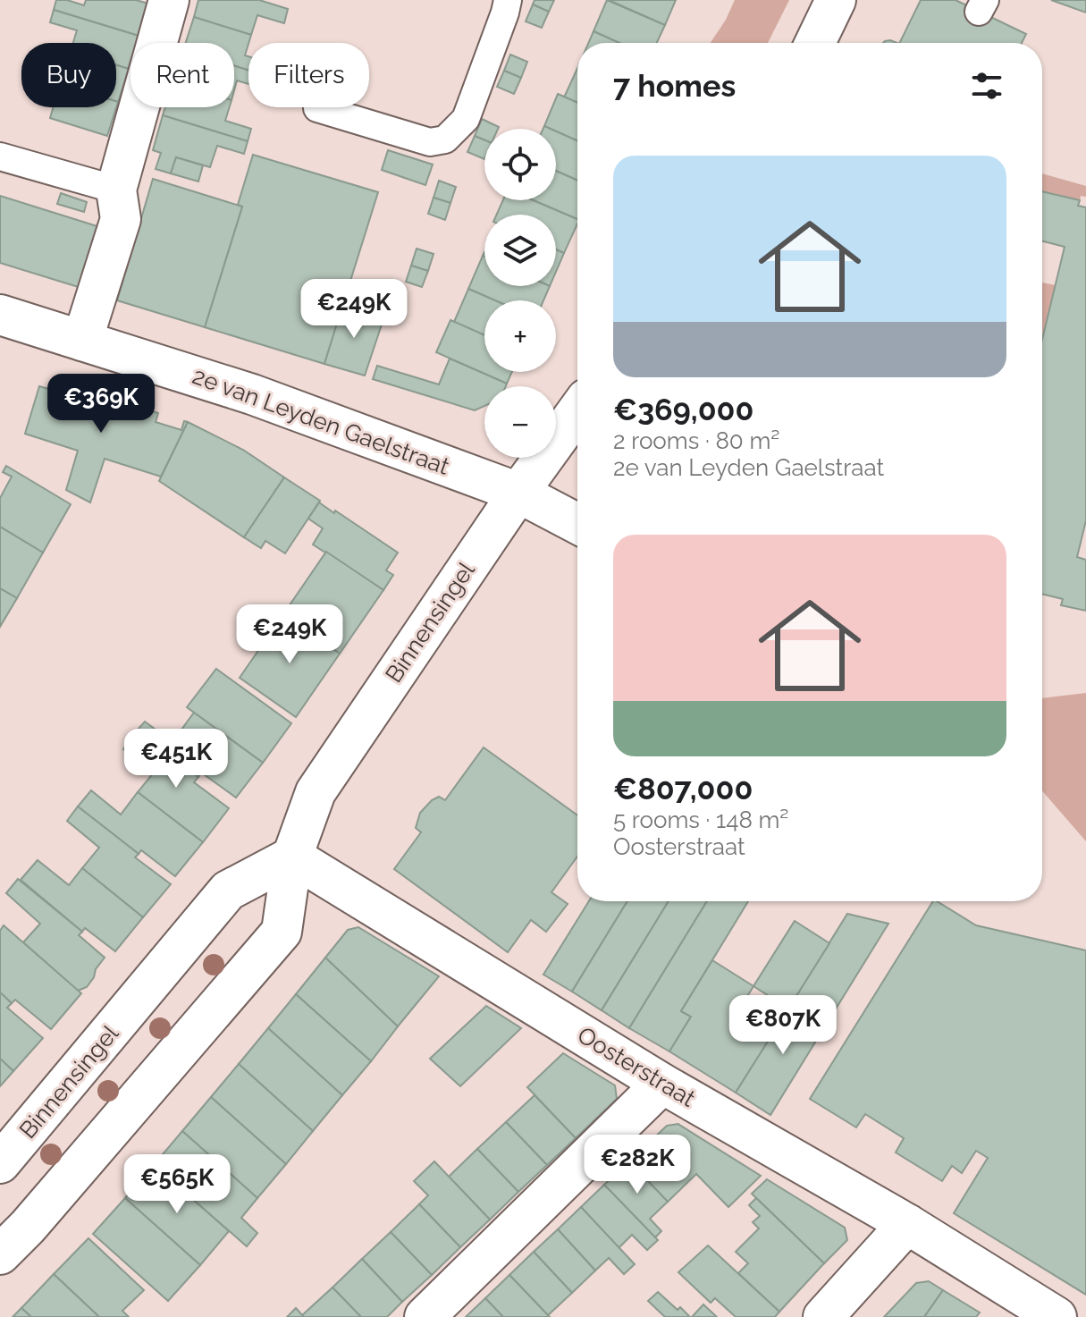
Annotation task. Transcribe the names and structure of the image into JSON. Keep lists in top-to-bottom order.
{
  "streets": {
    "street": ["2e van Leyden Gaelstraat", "Binnensingel", "Oosterstraat"]
  },
  "crossings": [
    ["2e van Leyden Gaelstraat", "Binnensingel"],
    ["Binnensingel", "Oosterstraat"]
  ],
  "page": {
    "chip": ["Buy", "Rent", "Filters"],
    "heading": "7 homes",
    "map_buttons": ["+", "−"],
    "list": [
      {
        "name": "€369,000",
        "note": "2 rooms · 80 m² · 2e van Leyden Gaelstraat"
      },
      {
        "name": "€807,000",
        "note": "5 rooms · 148 m² · Oosterstraat"
      }
    ],
    "price": [
      "€249K",
      "€369K",
      "€249K",
      "€451K",
      "€807K",
      "€282K",
      "€565K"
    ]
  }
}
